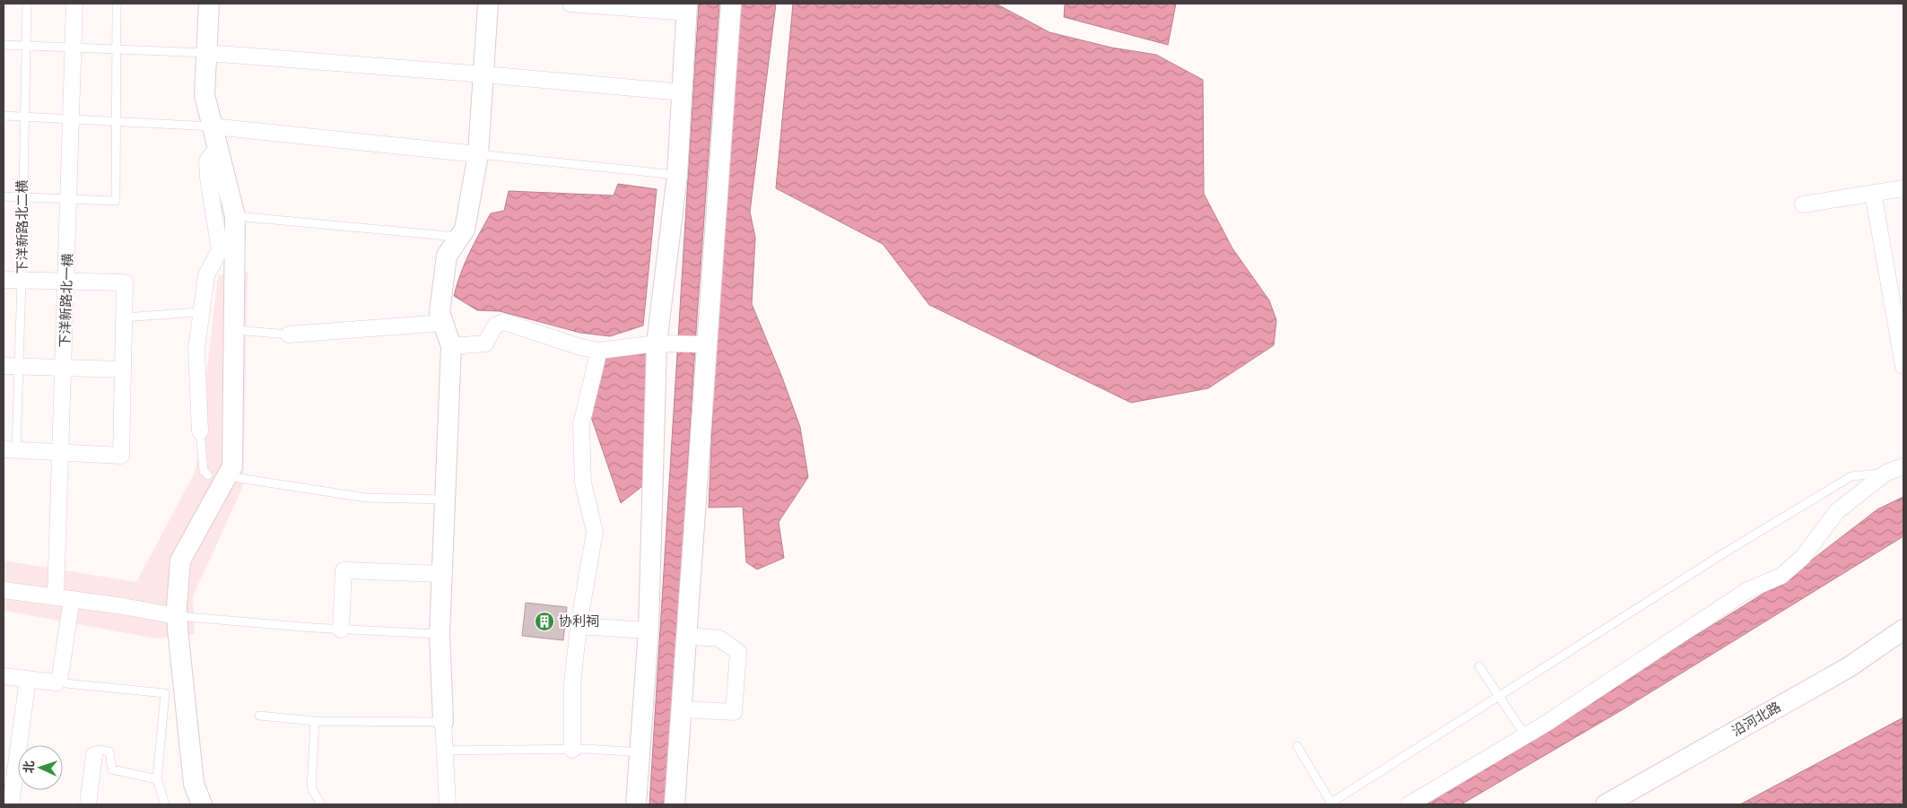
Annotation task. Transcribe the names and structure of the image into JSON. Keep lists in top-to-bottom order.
{
  "streets": {
    "street": ["下洋新路北一横", "沿河北路"],
    "lane": ["下洋新路北二横"]
  },
  "places": {
    "building": ["协利祠"]
  },
  "north": "left"
}
